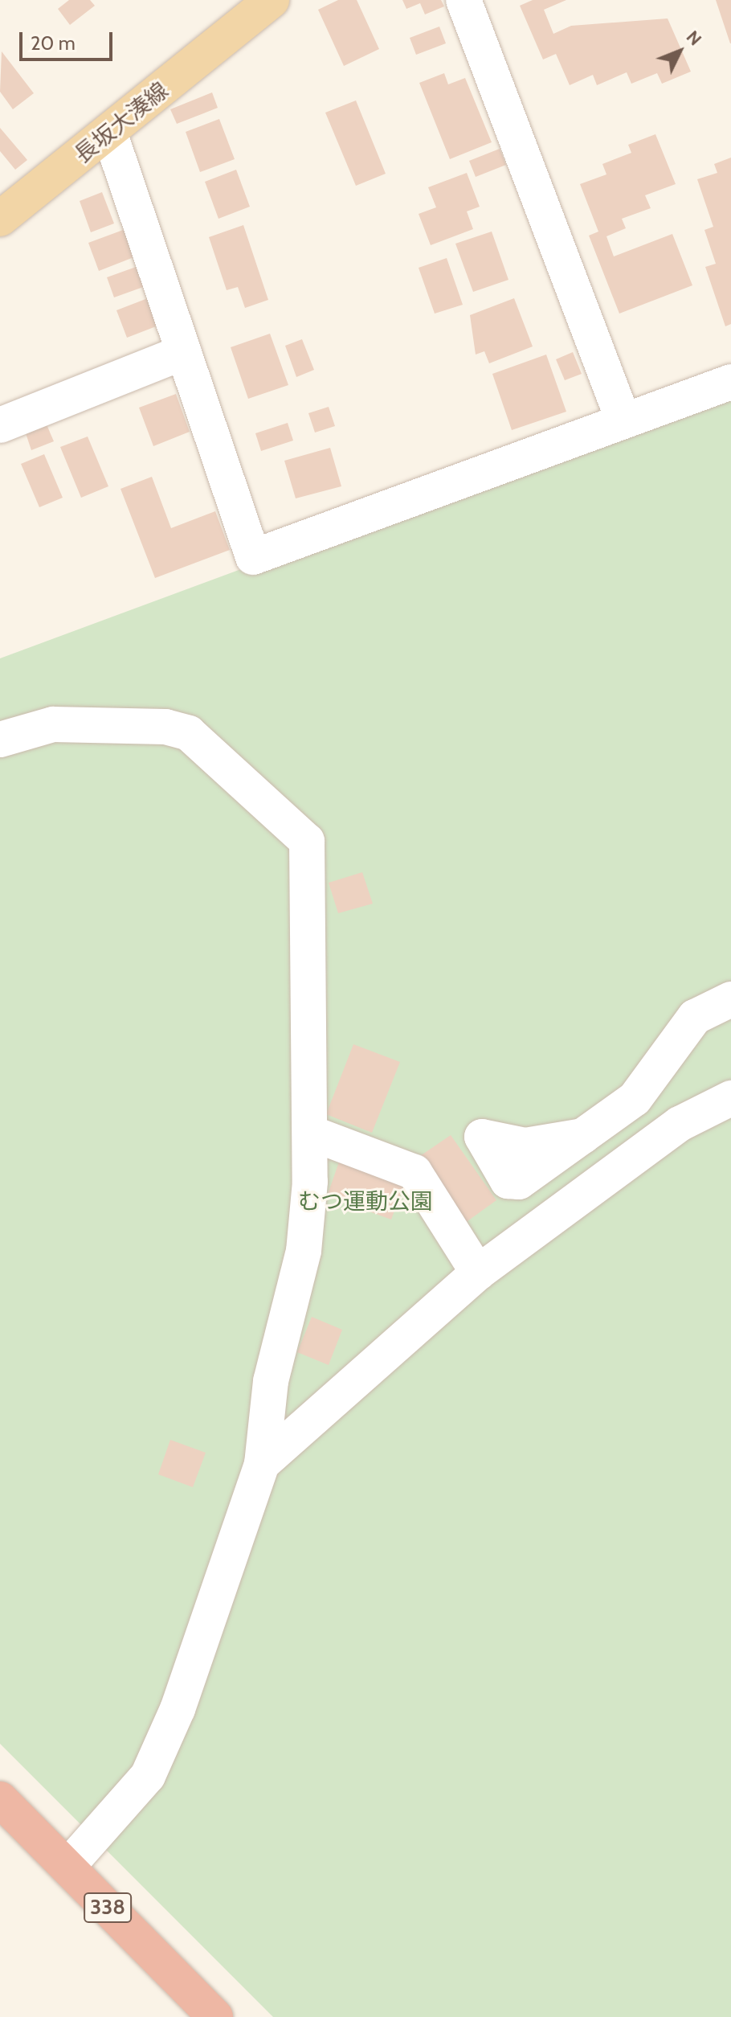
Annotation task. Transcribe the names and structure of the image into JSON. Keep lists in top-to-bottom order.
{
  "streets": {
    "highway": ["338"],
    "main road": ["長坂大湊線"]
  },
  "parks": ["むつ運動公園"],
  "scale_bar": "20 m",
  "north": "top right"
}
